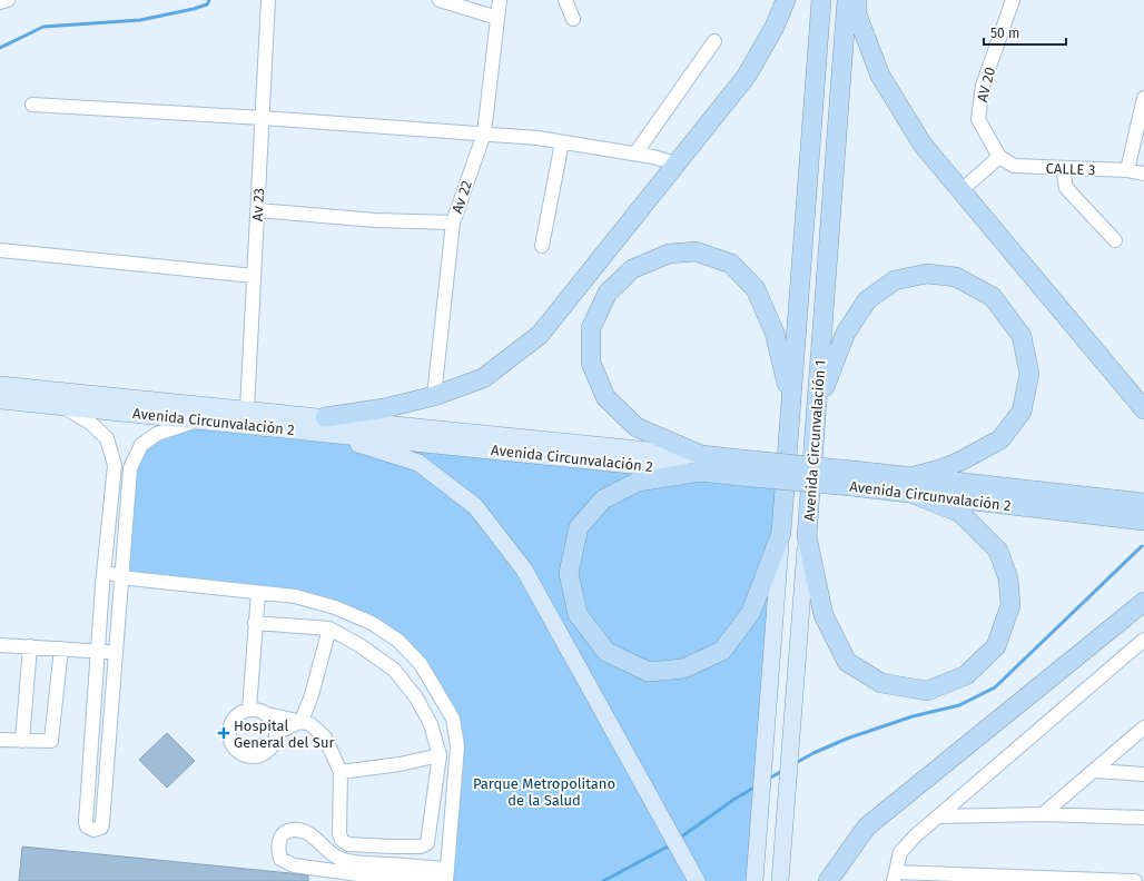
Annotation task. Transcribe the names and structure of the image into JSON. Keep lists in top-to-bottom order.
{
  "streets": {
    "highway": ["Avenida Circunvalación 2", "Avenida Circunvalación 1"],
    "street": [
      "AV 20",
      "CALLE 3",
      "Av 22",
      "Av 23"
    ]
  },
  "crossings": [
    ["AV 20", "CALLE 3"],
    ["Av 23", "Avenida Circunvalación 2"]
  ],
  "parks": ["Parque Metropolitano de la Salud"],
  "places": {
    "health": ["Hospital General del Sur"]
  },
  "scale_bar": "50 m"
}
